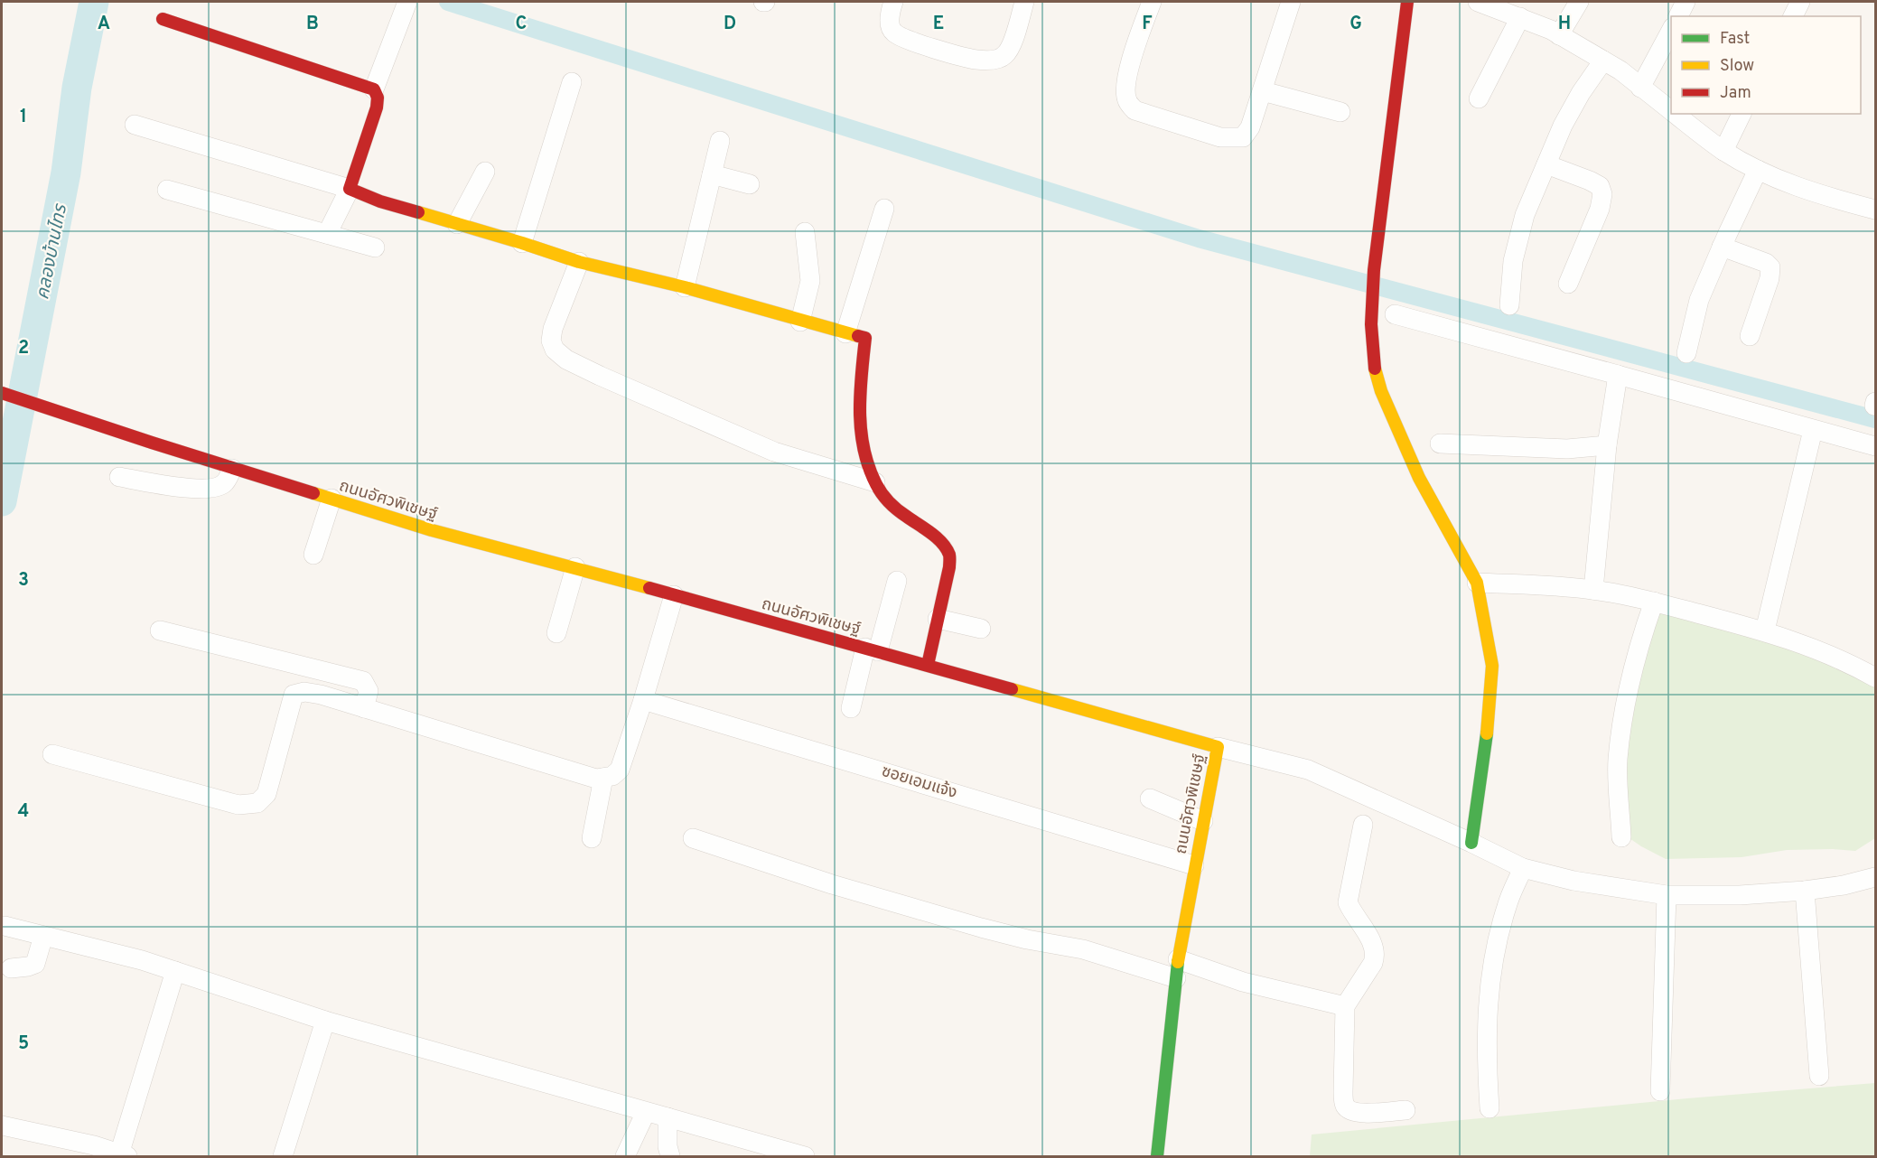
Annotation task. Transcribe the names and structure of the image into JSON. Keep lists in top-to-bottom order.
{
  "streets": {
    "street": ["ถนนอัศวพิเชษฐ์", "ซอยเอมแจ้ง"]
  },
  "crossings": [
    ["ถนนอัศวพิเชษฐ์", "ซอยเอมแจ้ง"]
  ],
  "water": ["คลองบ้านไทร"],
  "legend": ["Fast", "Slow", "Jam"],
  "grid": {
    "columns": [
      "A",
      "B",
      "C",
      "D",
      "E",
      "F",
      "G",
      "H"
    ],
    "rows": [
      "1",
      "2",
      "3",
      "4",
      "5"
    ]
  }
}
